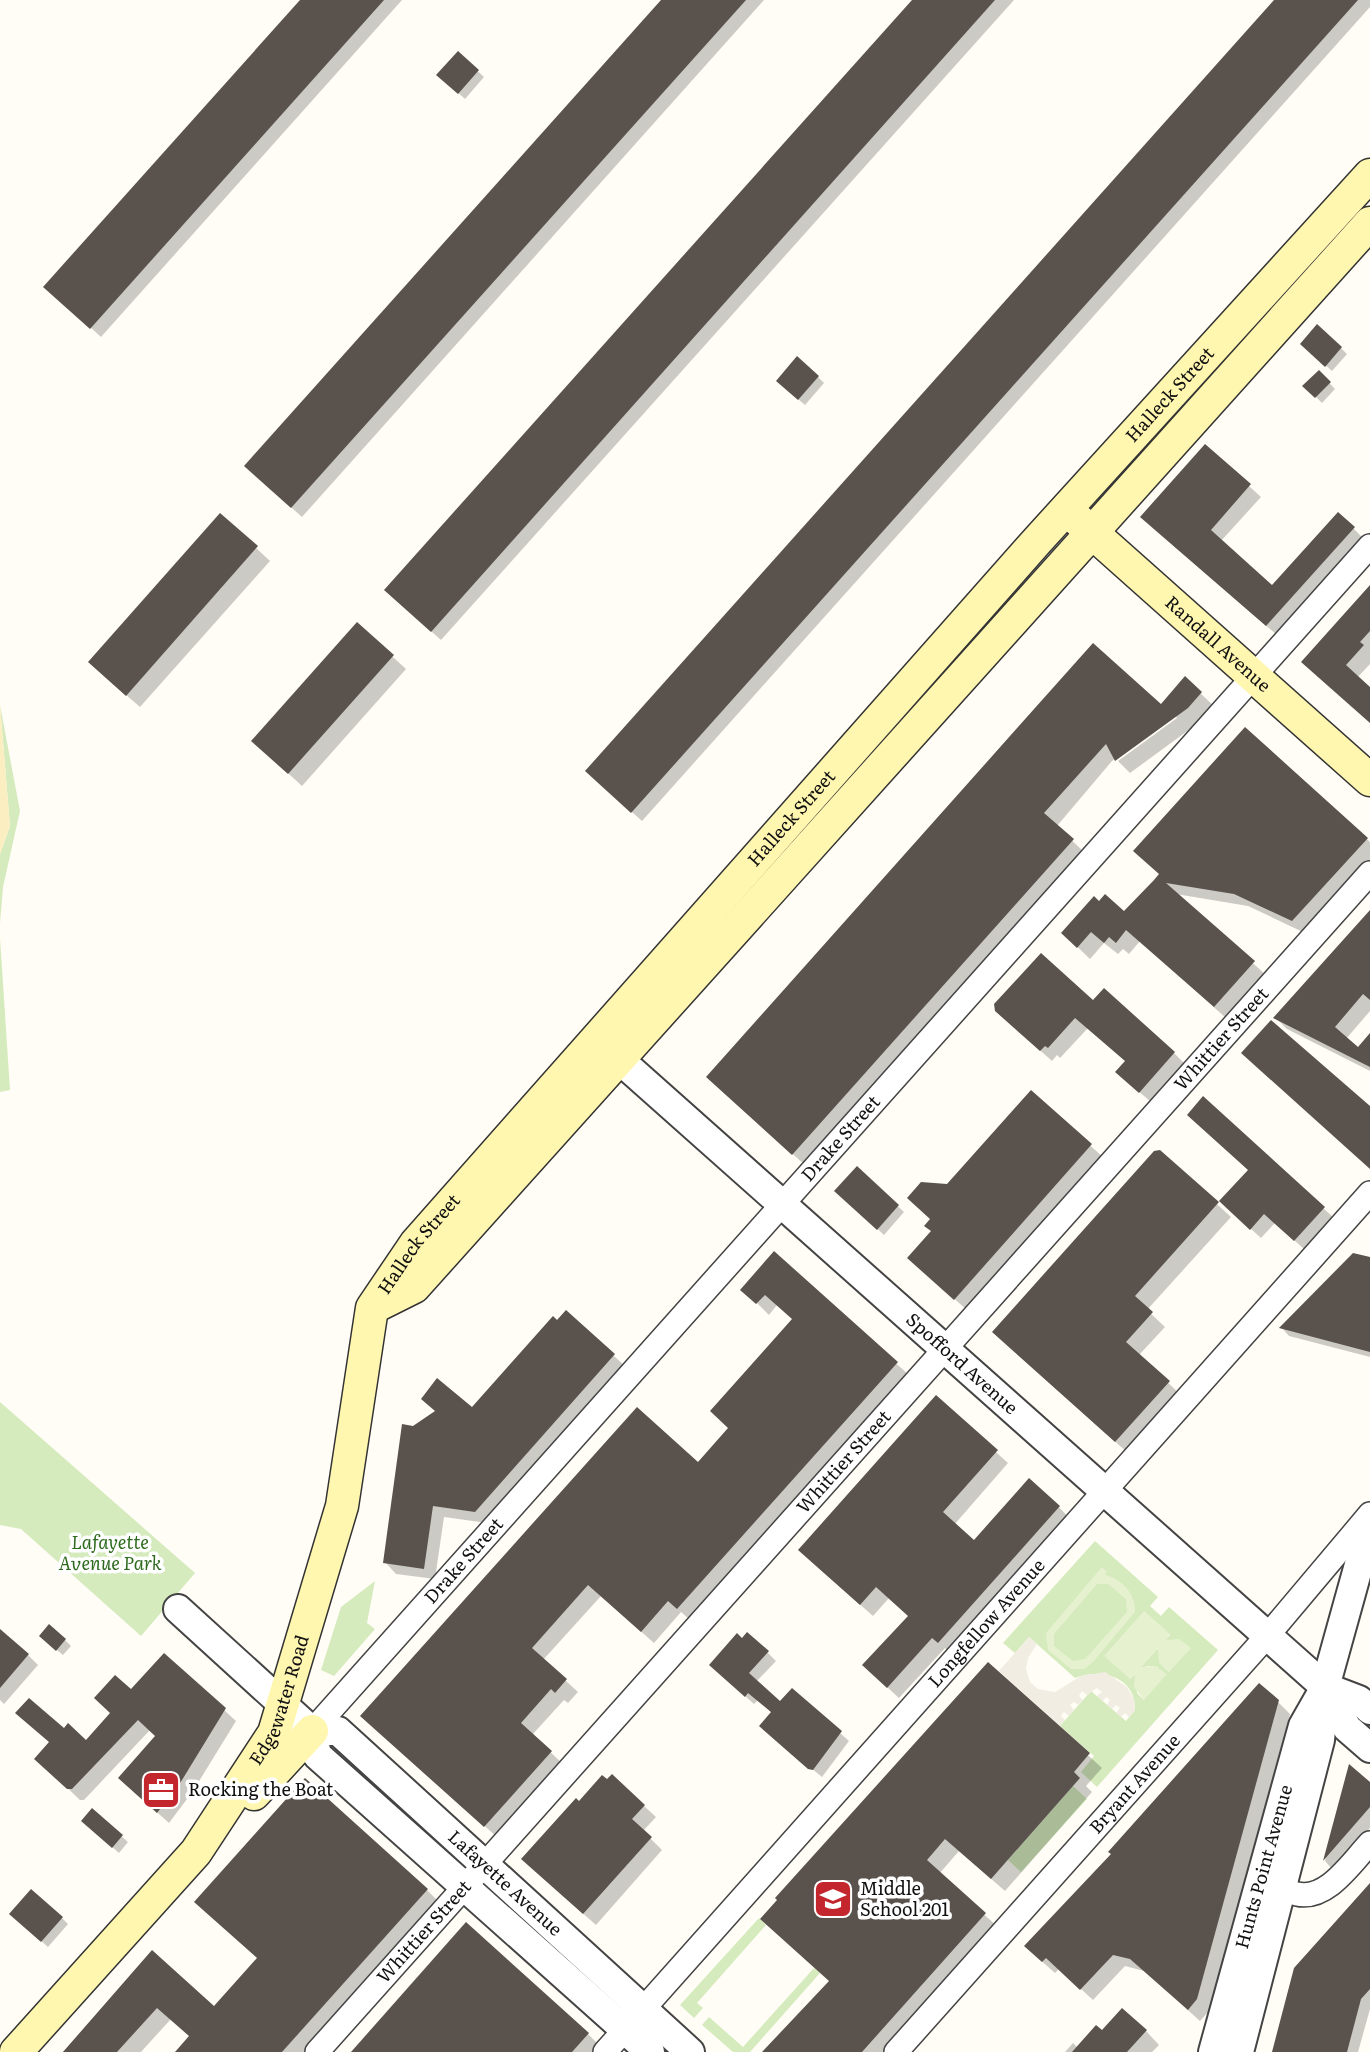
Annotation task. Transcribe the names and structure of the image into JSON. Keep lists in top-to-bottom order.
{
  "streets": {
    "main road": ["Halleck Street", "Randall Avenue", "Edgewater Road"],
    "street": [
      "Whittier Street",
      "Drake Street",
      "Spofford Avenue",
      "Longfellow Avenue",
      "Bryant Avenue",
      "Hunts Point Avenue",
      "Lafayette Avenue"
    ]
  },
  "crossings": [
    ["Halleck Street", "Randall Avenue"],
    ["Halleck Street", "Spofford Avenue"],
    ["Halleck Street", "Edgewater Road"],
    ["Randall Avenue", "Drake Street"],
    ["Whittier Street", "Spofford Avenue"],
    ["Whittier Street", "Lafayette Avenue"],
    ["Drake Street", "Spofford Avenue"],
    ["Drake Street", "Lafayette Avenue"],
    ["Spofford Avenue", "Longfellow Avenue"],
    ["Spofford Avenue", "Bryant Avenue"],
    ["Spofford Avenue", "Hunts Point Avenue"],
    ["Longfellow Avenue", "Lafayette Avenue"],
    ["Edgewater Road", "Lafayette Avenue"]
  ],
  "parks": ["Lafayette Avenue Park"],
  "places": {
    "office": ["Rocking the Boat"],
    "school or university": ["Middle School 201"]
  }
}
